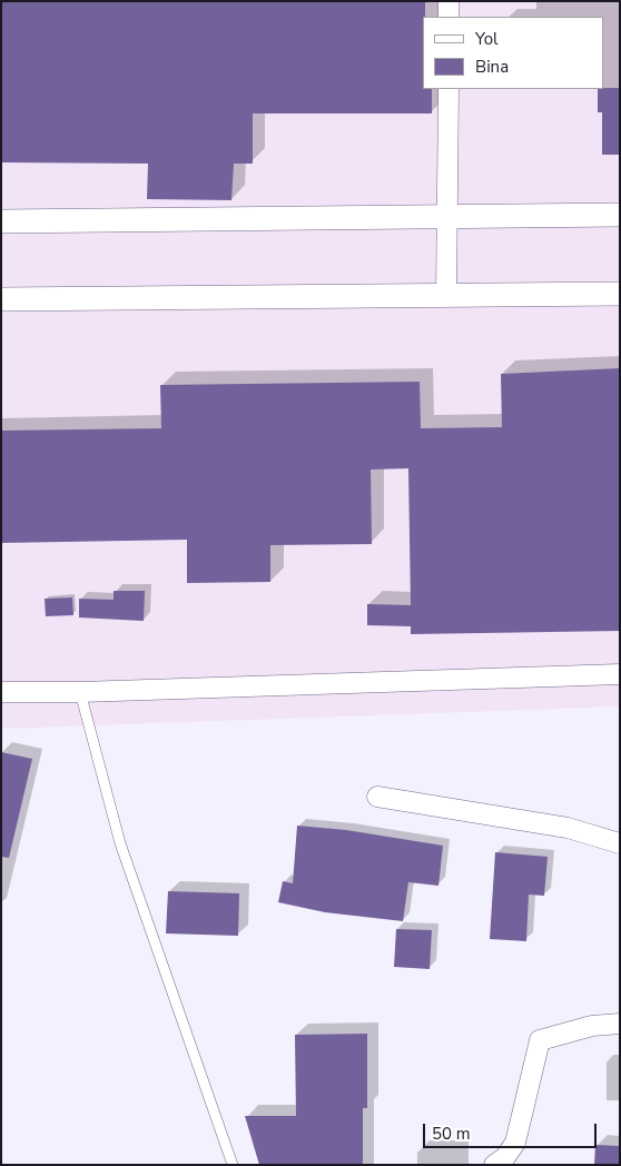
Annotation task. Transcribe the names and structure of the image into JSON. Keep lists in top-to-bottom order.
{
  "legend": ["Yol", "Bina"],
  "scale_bar": "50 m"
}
